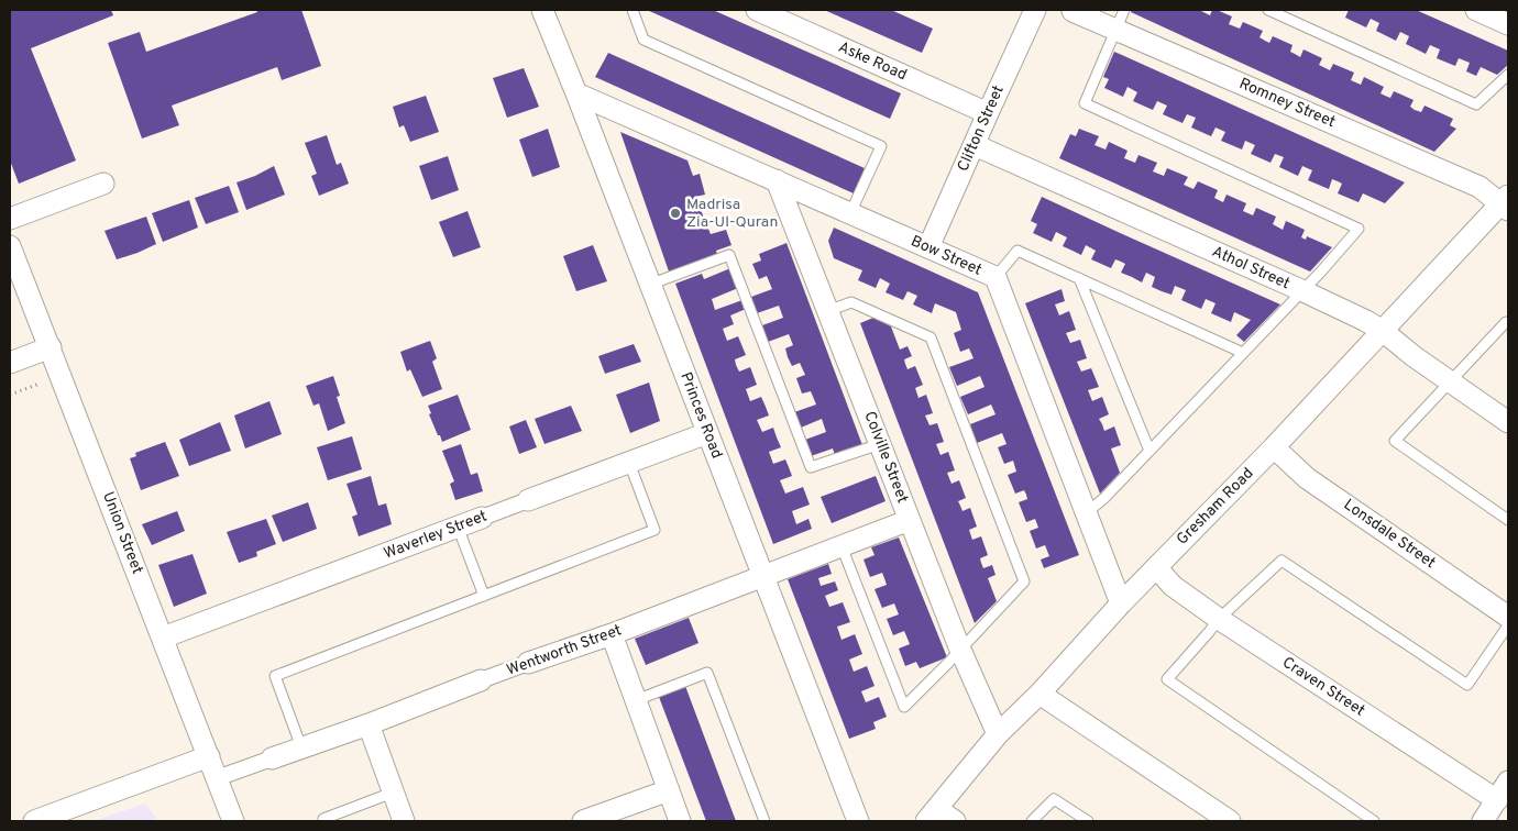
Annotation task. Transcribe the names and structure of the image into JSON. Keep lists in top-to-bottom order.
{
  "streets": {
    "street": [
      "Aske Road",
      "Romney Street",
      "Clifton Street",
      "Bow Street",
      "Athol Street",
      "Princes Road",
      "Colville Street",
      "Gresham Road",
      "Union Street",
      "Lonsdale Street",
      "Waverley Street",
      "Wentworth Street",
      "Craven Street"
    ]
  },
  "crossings": [
    ["Aske Road", "Clifton Street"],
    ["Romney Street", "Gresham Road"],
    ["Clifton Street", "Bow Street"],
    ["Clifton Street", "Athol Street"],
    ["Bow Street", "Princes Road"],
    ["Bow Street", "Colville Street"],
    ["Bow Street", "Gresham Road"],
    ["Athol Street", "Gresham Road"],
    ["Princes Road", "Waverley Street"],
    ["Princes Road", "Wentworth Street"],
    ["Colville Street", "Gresham Road"],
    ["Colville Street", "Wentworth Street"],
    ["Gresham Road", "Lonsdale Street"],
    ["Gresham Road", "Craven Street"],
    ["Union Street", "Waverley Street"],
    ["Union Street", "Wentworth Street"]
  ],
  "places": ["Madrisa Zia-Ul-Quran"]
}
